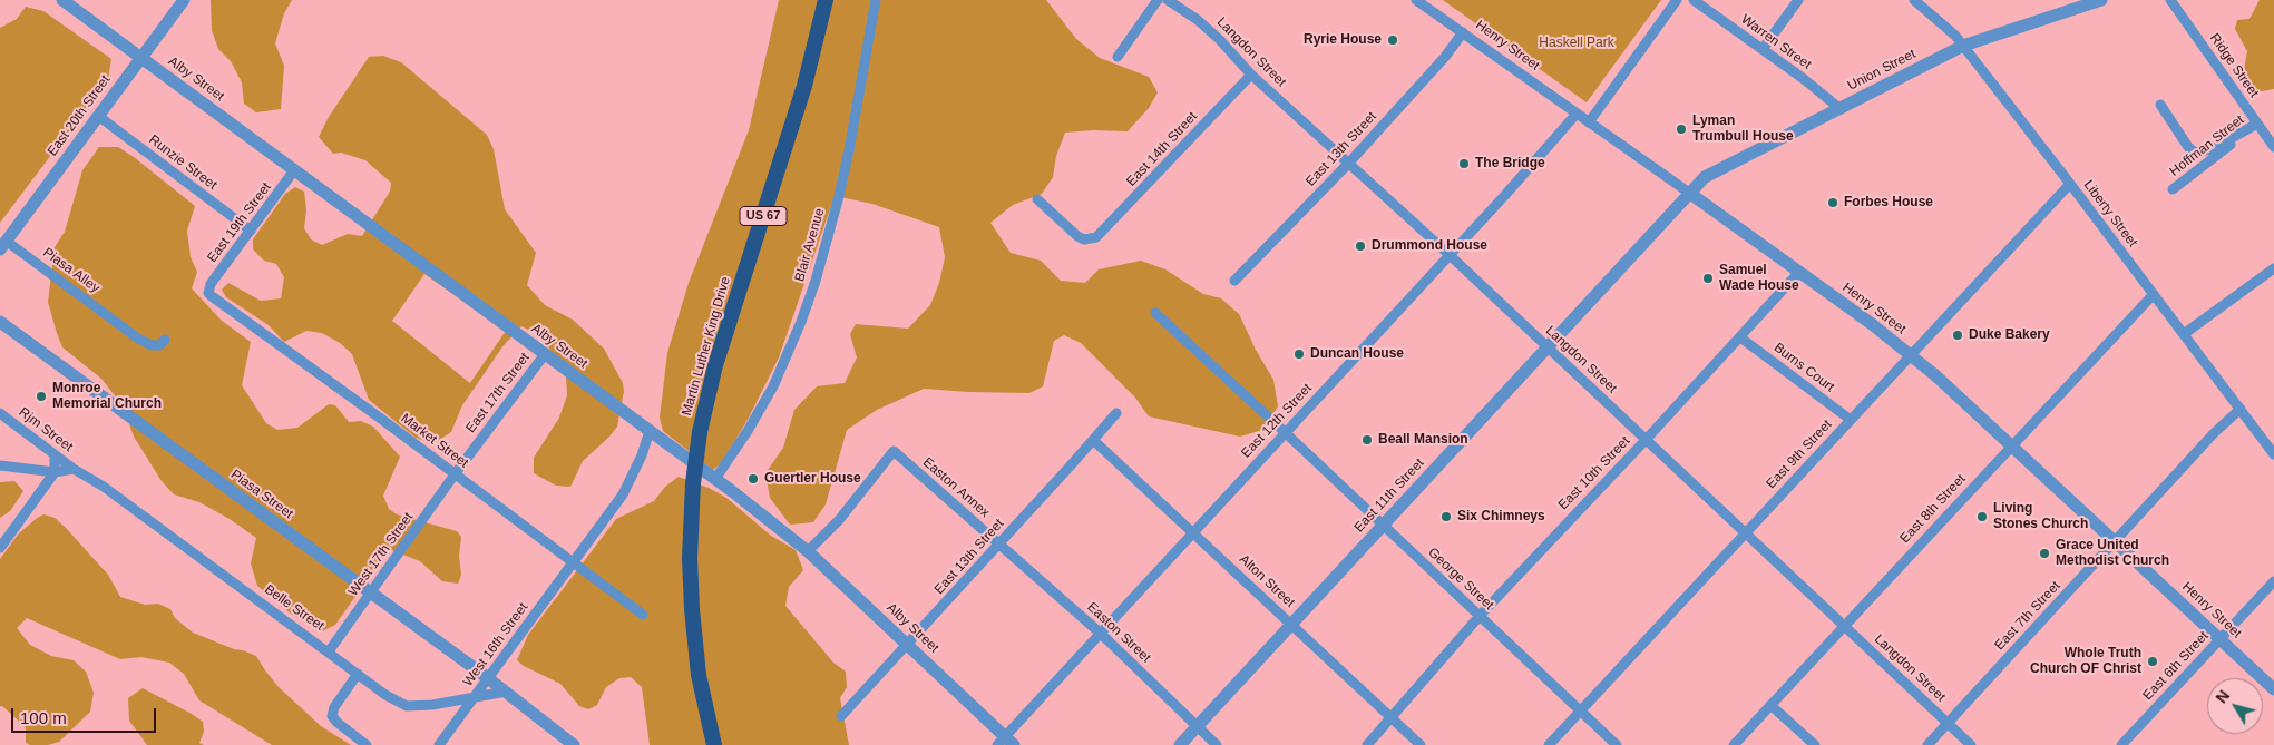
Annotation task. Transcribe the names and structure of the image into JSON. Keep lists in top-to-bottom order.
{
  "streets": {
    "highway": ["US 67", "Martin Luther King Drive"],
    "street": [
      "Warren Street",
      "Henry Street",
      "Langdon Street",
      "Ridge Street",
      "Union Street",
      "Alby Street",
      "East 20th Street",
      "Hoffman Street",
      "East 14th Street",
      "East 13th Street",
      "Runzie Street",
      "Liberty Street",
      "East 19th Street",
      "Blair Avenue",
      "Piasa Alley",
      "Burns Court",
      "East 17th Street",
      "East 12th Street",
      "Rjm Street",
      "Market Street",
      "East 9th Street",
      "East 10th Street",
      "Easton Annex",
      "Piasa Street",
      "East 11th Street",
      "East 8th Street",
      "West 17th Street",
      "George Street",
      "Alton Street",
      "Belle Street",
      "East 7th Street",
      "Easton Street",
      "West 16th Street",
      "East 6th Street"
    ]
  },
  "crossings": [
    ["Warren Street", "Union Street"],
    ["Henry Street", "Union Street"],
    ["Henry Street", "East 13th Street"],
    ["Henry Street", "East 12th Street"],
    ["Henry Street", "East 9th Street"],
    ["Henry Street", "East 10th Street"],
    ["Henry Street", "East 11th Street"],
    ["Henry Street", "East 8th Street"],
    ["Henry Street", "East 7th Street"],
    ["Henry Street", "East 6th Street"],
    ["Langdon Street", "East 14th Street"],
    ["Langdon Street", "East 13th Street"],
    ["Langdon Street", "East 12th Street"],
    ["Langdon Street", "East 9th Street"],
    ["Langdon Street", "East 10th Street"],
    ["Langdon Street", "East 11th Street"],
    ["Langdon Street", "East 8th Street"],
    ["Langdon Street", "East 7th Street"],
    ["Ridge Street", "Hoffman Street"],
    ["Union Street", "Liberty Street"],
    ["Union Street", "East 11th Street"],
    ["Alby Street", "East 20th Street"],
    ["Alby Street", "East 13th Street"],
    ["Alby Street", "East 19th Street"],
    ["Alby Street", "Blair Avenue"],
    ["Alby Street", "East 17th Street"],
    ["Alby Street", "East 12th Street"],
    ["Alby Street", "Easton Annex"],
    ["Alby Street", "West 16th Street"],
    ["East 20th Street", "Runzie Street"],
    ["East 20th Street", "Piasa Alley"],
    ["East 13th Street", "Easton Annex"],
    ["East 13th Street", "Alton Street"],
    ["East 13th Street", "Easton Street"],
    ["Runzie Street", "East 19th Street"],
    ["Liberty Street", "East 9th Street"],
    ["Liberty Street", "East 8th Street"],
    ["Liberty Street", "East 7th Street"],
    ["East 19th Street", "Market Street"],
    ["Burns Court", "East 9th Street"],
    ["Burns Court", "East 10th Street"],
    ["East 17th Street", "Market Street"],
    ["East 17th Street", "West 17th Street"],
    ["East 12th Street", "George Street"],
    ["East 12th Street", "Alton Street"],
    ["East 12th Street", "Easton Street"],
    ["Rjm Street", "Belle Street"],
    ["Market Street", "West 17th Street"],
    ["Market Street", "West 16th Street"],
    ["East 9th Street", "George Street"],
    ["East 10th Street", "George Street"],
    ["East 10th Street", "Alton Street"],
    ["Easton Annex", "Easton Street"],
    ["Piasa Street", "West 17th Street"],
    ["Piasa Street", "Belle Street"],
    ["Piasa Street", "West 16th Street"],
    ["East 11th Street", "George Street"],
    ["East 11th Street", "Alton Street"],
    ["East 11th Street", "Easton Street"],
    ["West 17th Street", "Belle Street"],
    ["Belle Street", "West 16th Street"]
  ],
  "parks": ["Haskell Park"],
  "places": [
    "Ryrie House",
    "Lyman Trumbull House",
    "The Bridge",
    "Forbes House",
    "Drummond House",
    "Samuel Wade House",
    "Duke Bakery",
    "Duncan House",
    "Monroe Memorial Church",
    "Beall Mansion",
    "Guertler House",
    "Six Chimneys",
    "Living Stones Church",
    "Grace United Methodist Church",
    "Whole Truth Church OF Christ"
  ],
  "scale_bar": "100 m",
  "north": "top left"
}
